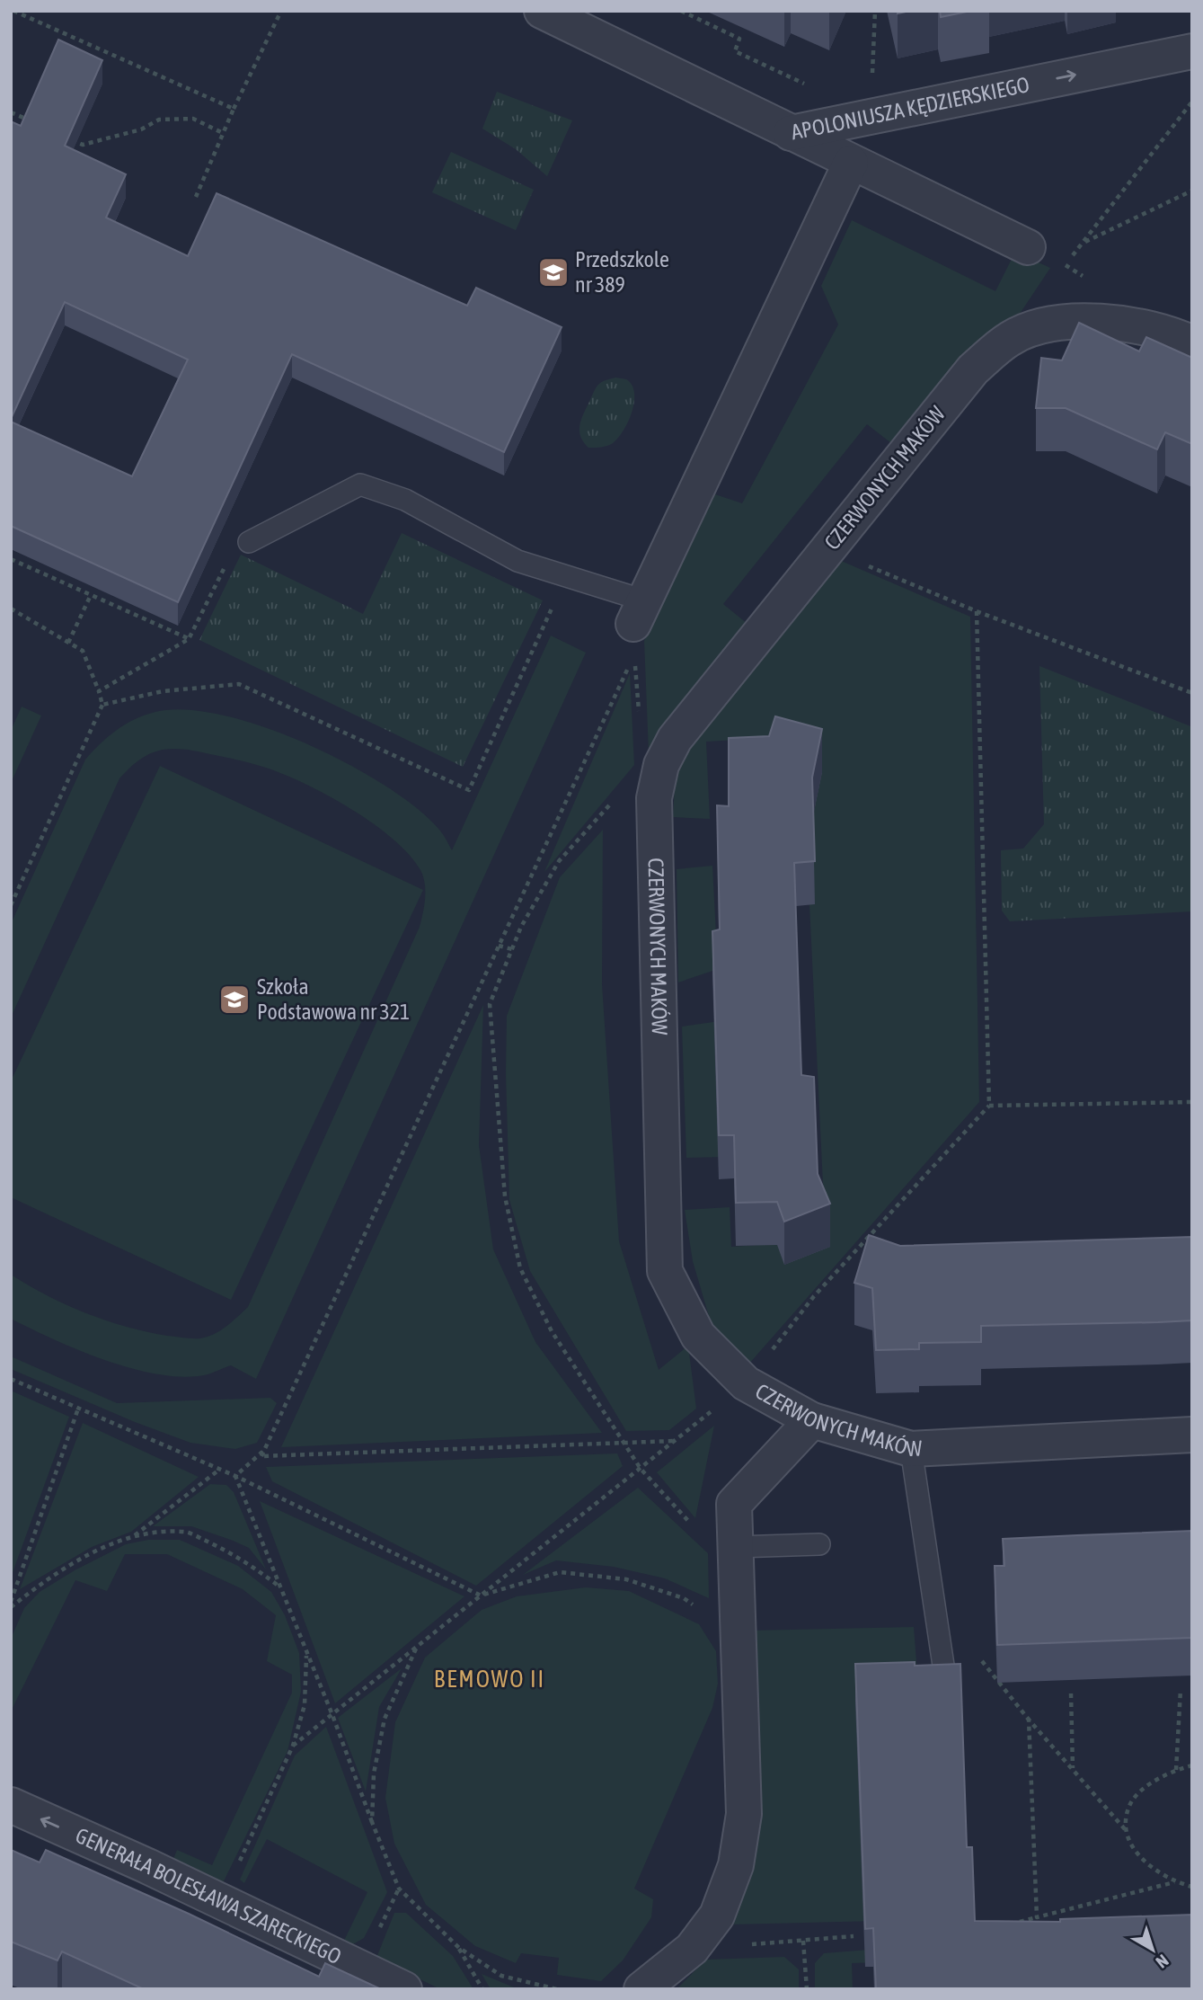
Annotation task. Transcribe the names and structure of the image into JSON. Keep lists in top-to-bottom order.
{
  "streets": {
    "street": ["APOLONIUSZA KĘDZIERSKIEGO", "CZERWONYCH MAKÓW", "GENERAŁA BOLESŁAWA SZARECKIEGO"]
  },
  "one_way": ["APOLONIUSZA KĘDZIERSKIEGO", "GENERAŁA BOLESŁAWA SZARECKIEGO"],
  "districts": ["BEMOWO II"],
  "places": {
    "school or university": ["Przedszkole nr 389", "Szkoła Podstawowa nr 321"]
  },
  "north": "bottom right"
}
